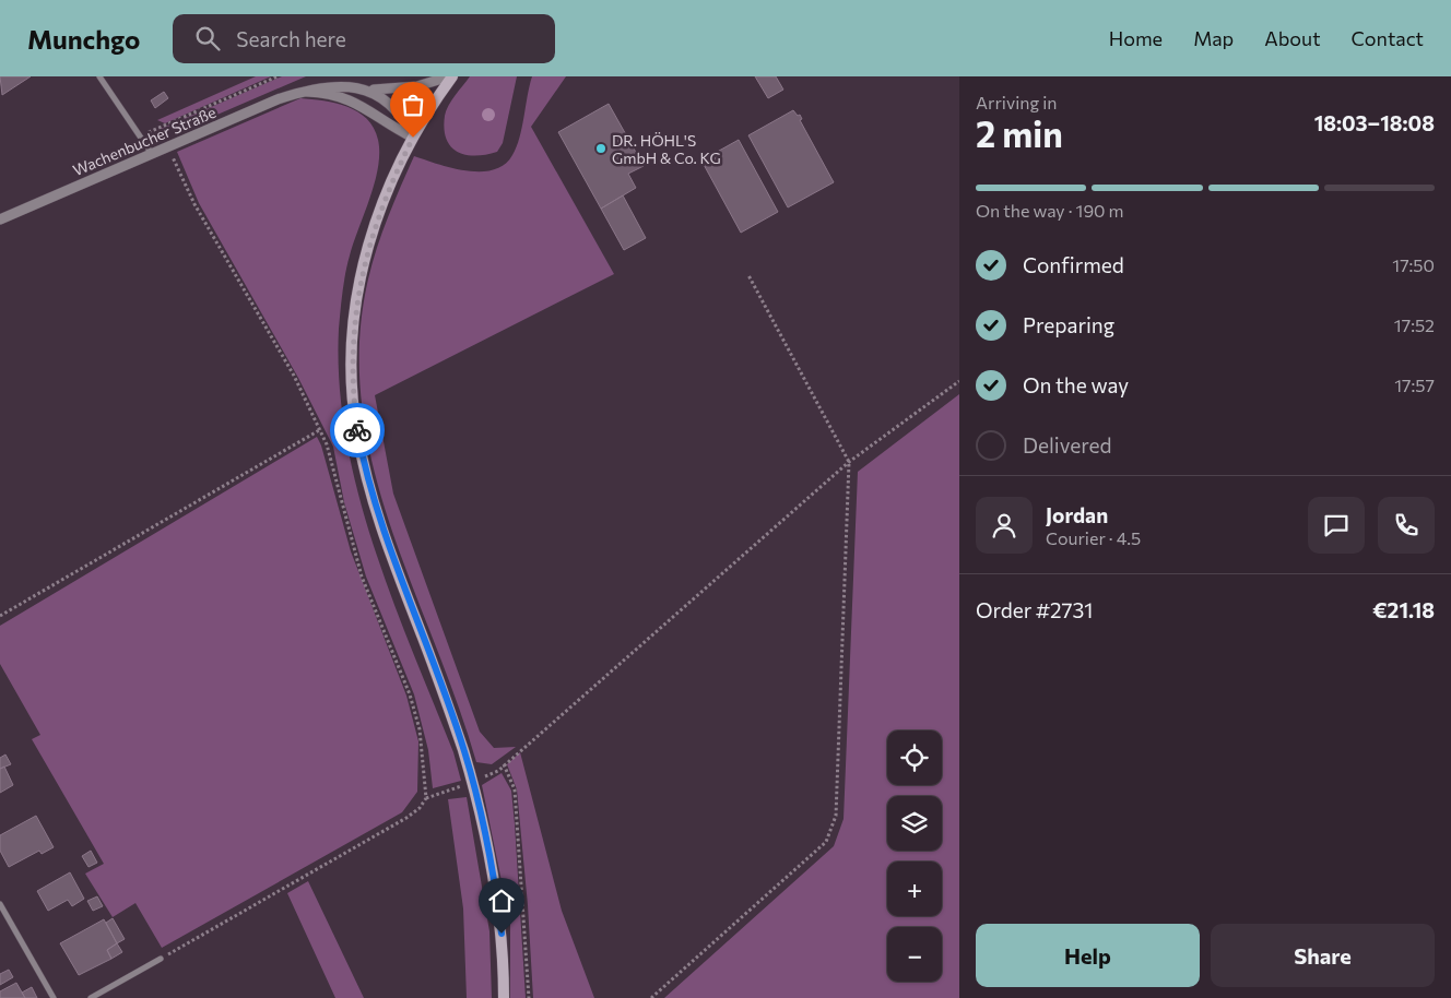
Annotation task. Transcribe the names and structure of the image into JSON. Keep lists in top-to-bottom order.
{
  "streets": {
    "street": ["Wachenbucher Straße"]
  },
  "places": ["DR. HÖHL'S GmbH & Co. KG"],
  "page": {
    "header": "Munchgo",
    "search": "Search here",
    "nav": [
      "Home",
      "Map",
      "About",
      "Contact"
    ],
    "heading": ["2 min", "Arriving in", "18:03–18:08"],
    "panel": [
      "Jordan",
      "Courier · 4.5",
      "Order #2731",
      "€21.18"
    ],
    "bar": "On the way · 190 m",
    "list": [
      ["Confirmed", "17:50"],
      ["Preparing", "17:52"],
      ["On the way", "17:57"],
      "Delivered"
    ],
    "map_buttons": ["+", "−"],
    "buttons": ["Help", "Share"]
  }
}
